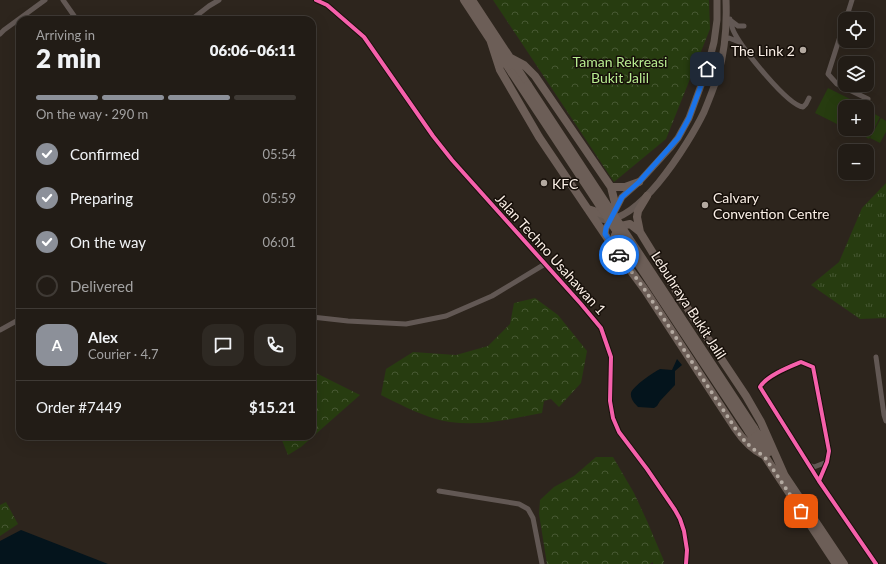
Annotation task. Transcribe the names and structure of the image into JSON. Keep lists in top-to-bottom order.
{
  "streets": {
    "highway": ["Lebuhraya Bukit Jalil"],
    "street": ["Jalan Techno Usahawan 1"]
  },
  "parks": ["Taman Rekreasi Bukit Jalil"],
  "places": ["The Link 2", "KFC", "Calvary Convention Centre"],
  "page": {
    "map_buttons": ["+", "−"],
    "heading": ["2 min", "Arriving in", "06:06–06:11"],
    "panel": [
      "Alex",
      "Courier · 4.7",
      "Order #7449",
      "$15.21"
    ],
    "bar": "On the way · 290 m",
    "list": [
      ["Confirmed", "05:54"],
      ["Preparing", "05:59"],
      ["On the way", "06:01"],
      "Delivered"
    ],
    "round": "A"
  }
}
